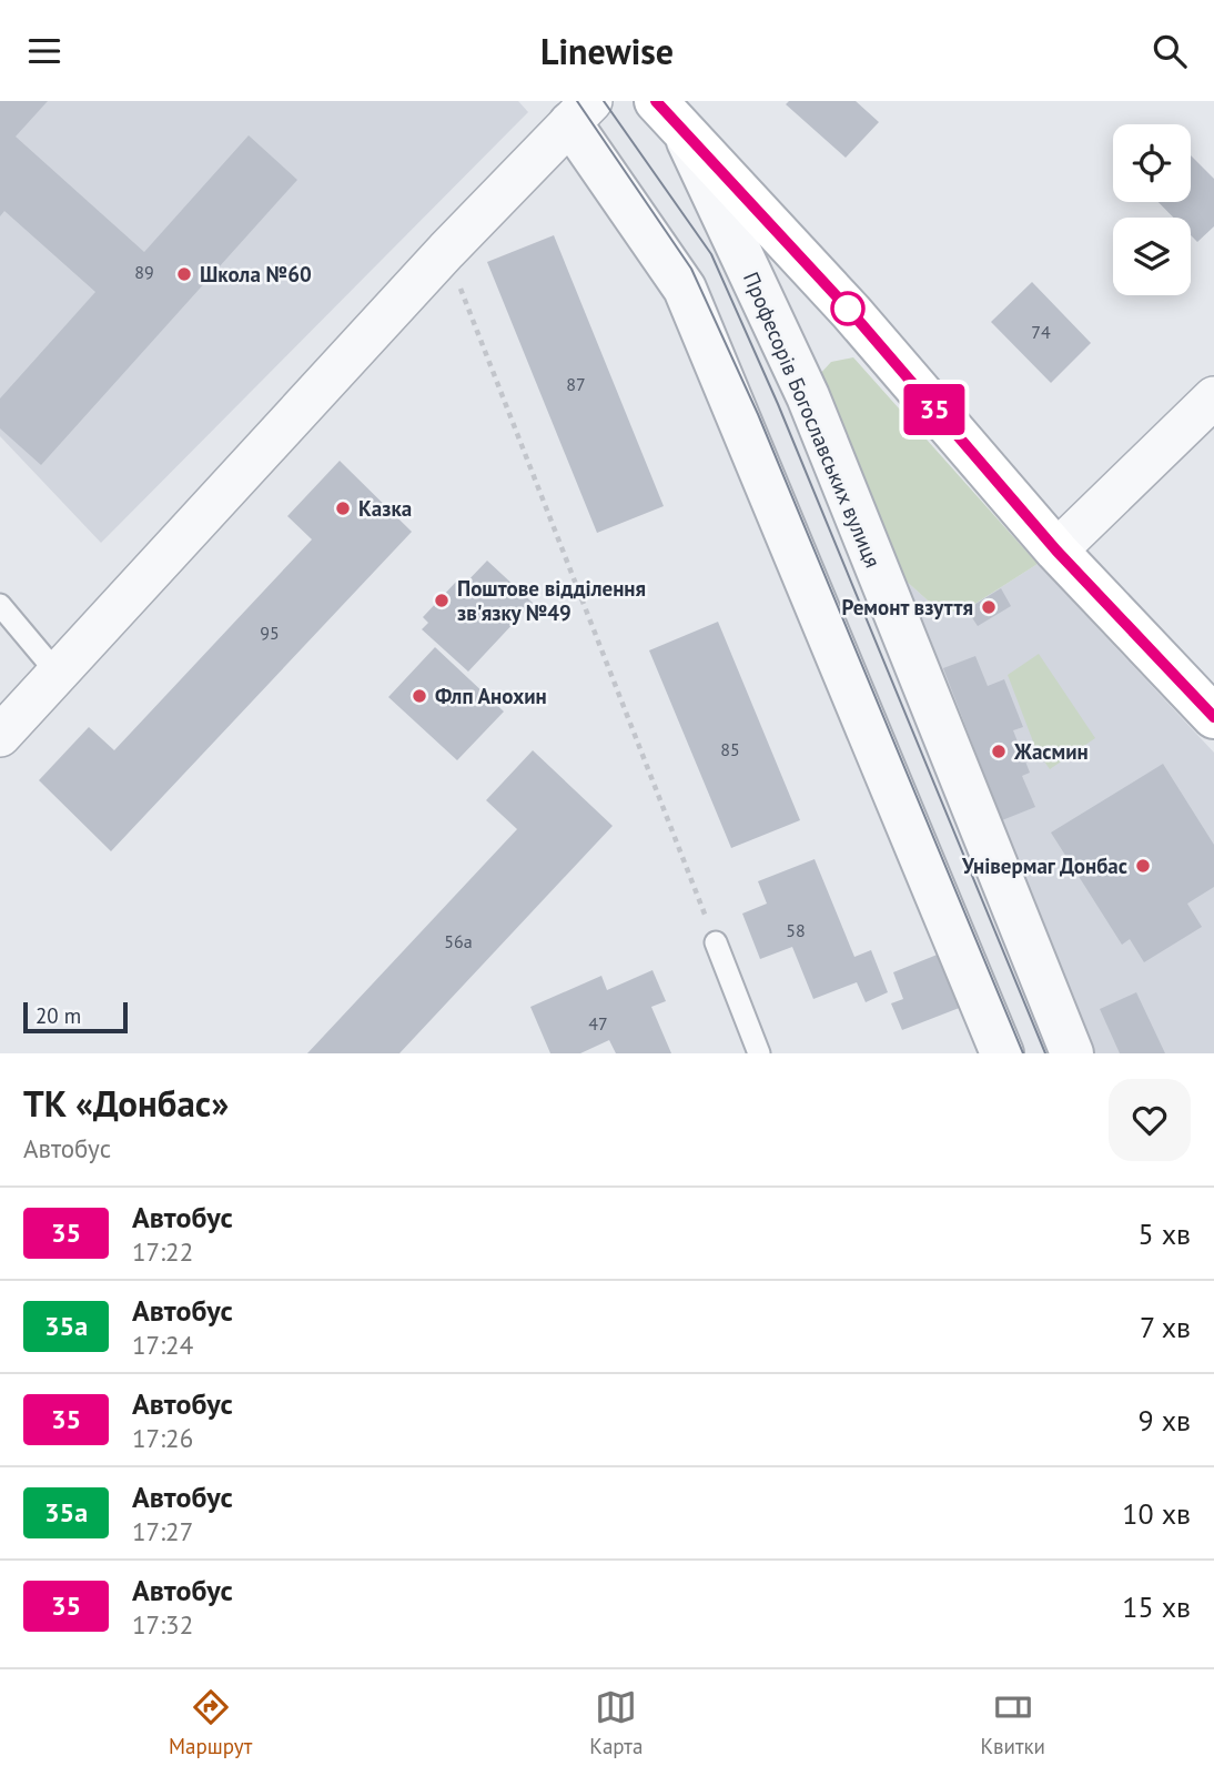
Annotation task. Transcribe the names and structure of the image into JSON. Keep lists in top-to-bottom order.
{
  "streets": {
    "street": ["Професорів Богославських вулиця"]
  },
  "places": [
    "Школа №60",
    "Казка",
    "Поштове відділення зв'язку №49",
    "Ремонт взуття",
    "Флп Анохин",
    "Жасмин",
    "Універмаг Донбас"
  ],
  "lines": ["bus line 35"],
  "house_numbers": [
    "89",
    "74",
    "87",
    "95",
    "85",
    "58",
    "56а",
    "47"
  ],
  "scale_bar": "20 m",
  "page": {
    "header": "Linewise",
    "on_map": "35",
    "scale": "20 m",
    "heading": ["ТК «Донбас»", "Автобус"],
    "list": [
      {
        "mark": "35",
        "name": "Автобус",
        "note": "17:22",
        "value": "5 хв"
      },
      {
        "mark": "35а",
        "name": "Автобус",
        "note": "17:24",
        "value": "7 хв"
      },
      {
        "mark": "35",
        "name": "Автобус",
        "note": "17:26",
        "value": "9 хв"
      },
      {
        "mark": "35а",
        "name": "Автобус",
        "note": "17:27",
        "value": "10 хв"
      },
      {
        "mark": "35",
        "name": "Автобус",
        "note": "17:32",
        "value": "15 хв"
      }
    ],
    "tabs": ["Маршрут", "Карта", "Квитки"]
  }
}
